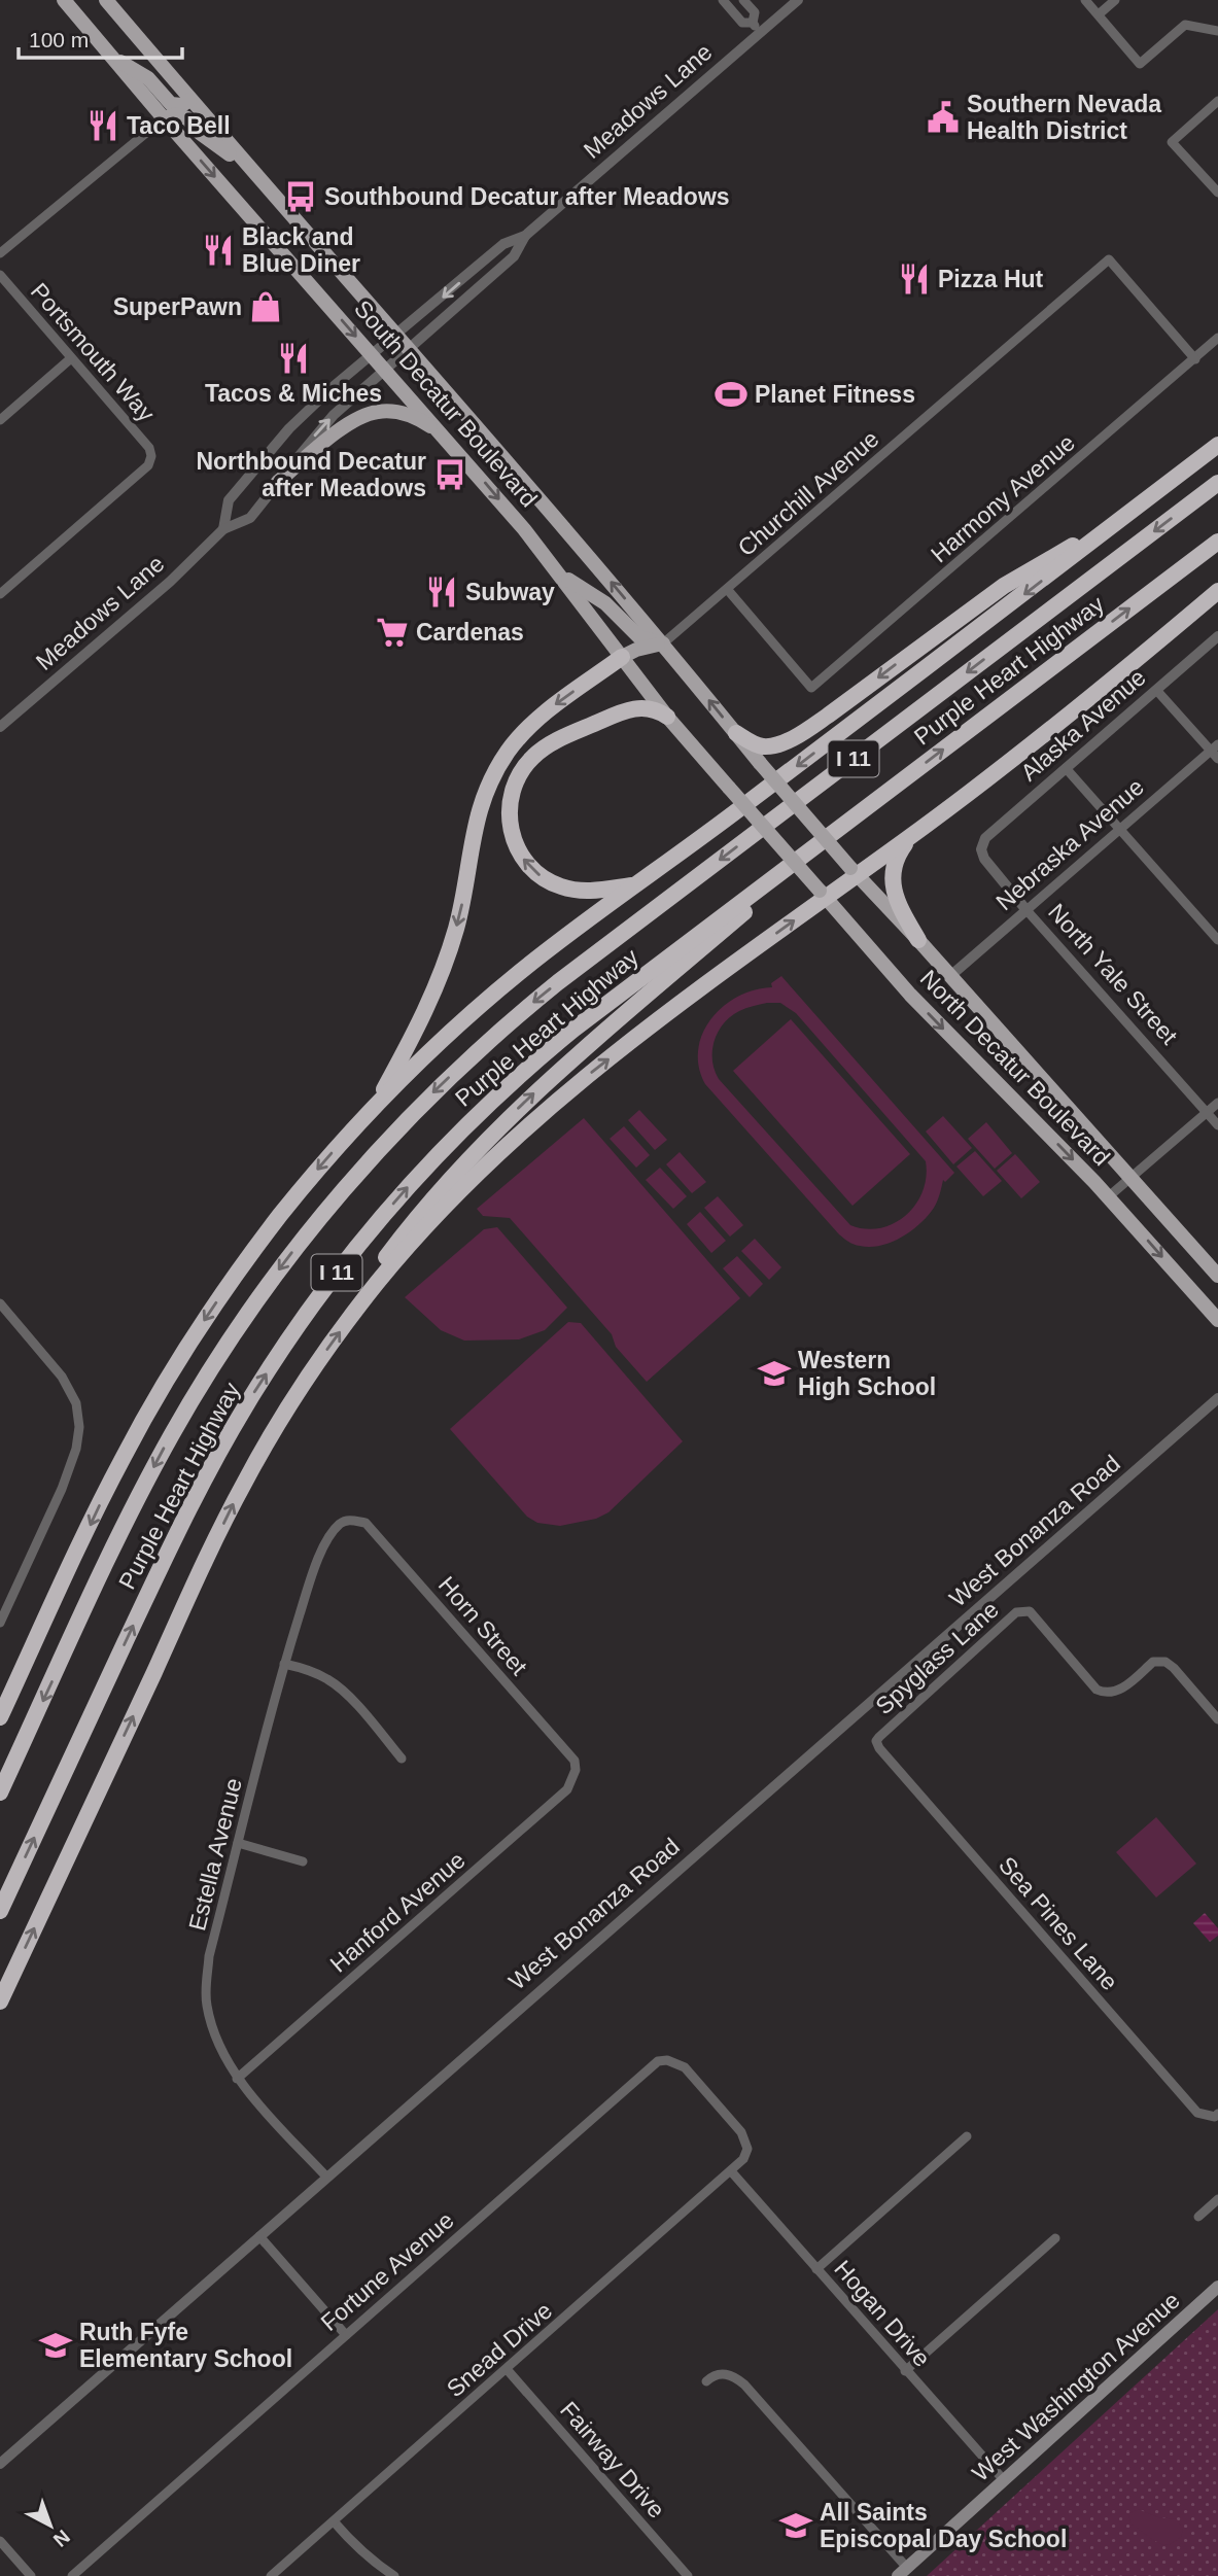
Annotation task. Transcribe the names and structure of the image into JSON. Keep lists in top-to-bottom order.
{
  "streets": {
    "highway": ["Purple Heart Highway", "I 11"],
    "main road": ["South Decatur Boulevard", "North Decatur Boulevard", "West Washington Avenue"],
    "street": [
      "Meadows Lane",
      "Portsmouth Way",
      "Churchill Avenue",
      "Harmony Avenue",
      "Alaska Avenue",
      "Nebraska Avenue",
      "North Yale Street",
      "West Bonanza Road",
      "Horn Street",
      "Spyglass Lane",
      "Estella Avenue",
      "Hanford Avenue",
      "Sea Pines Lane",
      "Fortune Avenue",
      "Hogan Drive",
      "Snead Drive",
      "Fairway Drive"
    ]
  },
  "crossings": [
    ["Meadows Lane", "South Decatur Boulevard"],
    ["South Decatur Boulevard", "Churchill Avenue"],
    ["South Decatur Boulevard", "North Decatur Boulevard"],
    ["Churchill Avenue", "Harmony Avenue"],
    ["Alaska Avenue", "North Yale Street"],
    ["Nebraska Avenue", "North Yale Street"],
    ["Nebraska Avenue", "North Decatur Boulevard"],
    ["West Bonanza Road", "Estella Avenue"],
    ["Horn Street", "Estella Avenue"],
    ["Horn Street", "Hanford Avenue"],
    ["Spyglass Lane", "Sea Pines Lane"],
    ["Estella Avenue", "Hanford Avenue"],
    ["Fortune Avenue", "Snead Drive"],
    ["Hogan Drive", "Snead Drive"],
    ["Hogan Drive", "West Washington Avenue"],
    ["Snead Drive", "Fairway Drive"]
  ],
  "places": {
    "public building": ["Southern Nevada Health District"],
    "restaurant": [
      "Taco Bell",
      "Black and Blue Diner",
      "Pizza Hut",
      "Tacos & Miches",
      "Subway"
    ],
    "bus stop": ["Southbound Decatur after Meadows", "Northbound Decatur after Meadows"],
    "shop": ["SuperPawn"],
    "sports": ["Planet Fitness"],
    "supermarket": ["Cardenas"],
    "school or university": ["Western High School", "Ruth Fyfe Elementary School", "All Saints Episcopal Day School"]
  },
  "scale_bar": "100 m",
  "north": "bottom right"
}
